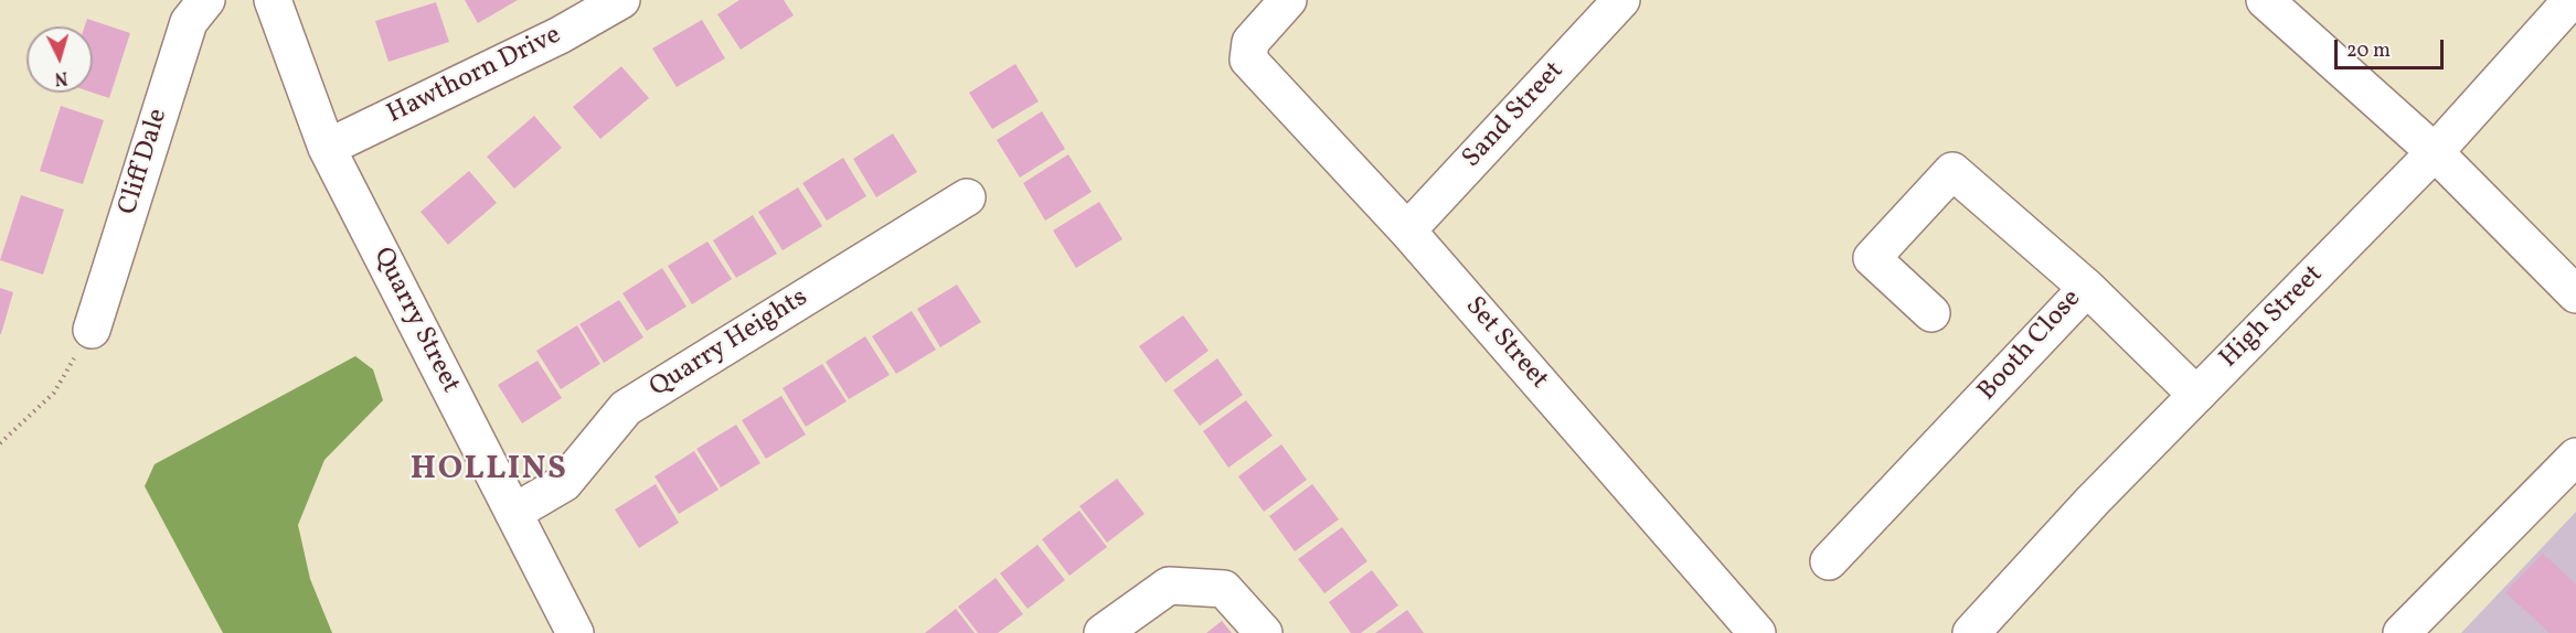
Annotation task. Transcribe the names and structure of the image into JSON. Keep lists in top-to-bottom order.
{
  "streets": {
    "street": [
      "Hawthorn Drive",
      "Sand Street",
      "Cliff Dale",
      "High Street",
      "Quarry Street",
      "Quarry Heights",
      "Set Street",
      "Booth Close"
    ]
  },
  "crossings": [
    ["Hawthorn Drive", "Quarry Street"],
    ["Sand Street", "Set Street"],
    ["Quarry Street", "Quarry Heights"]
  ],
  "districts": ["HOLLINS"],
  "scale_bar": "20 m",
  "north": "bottom"
}
